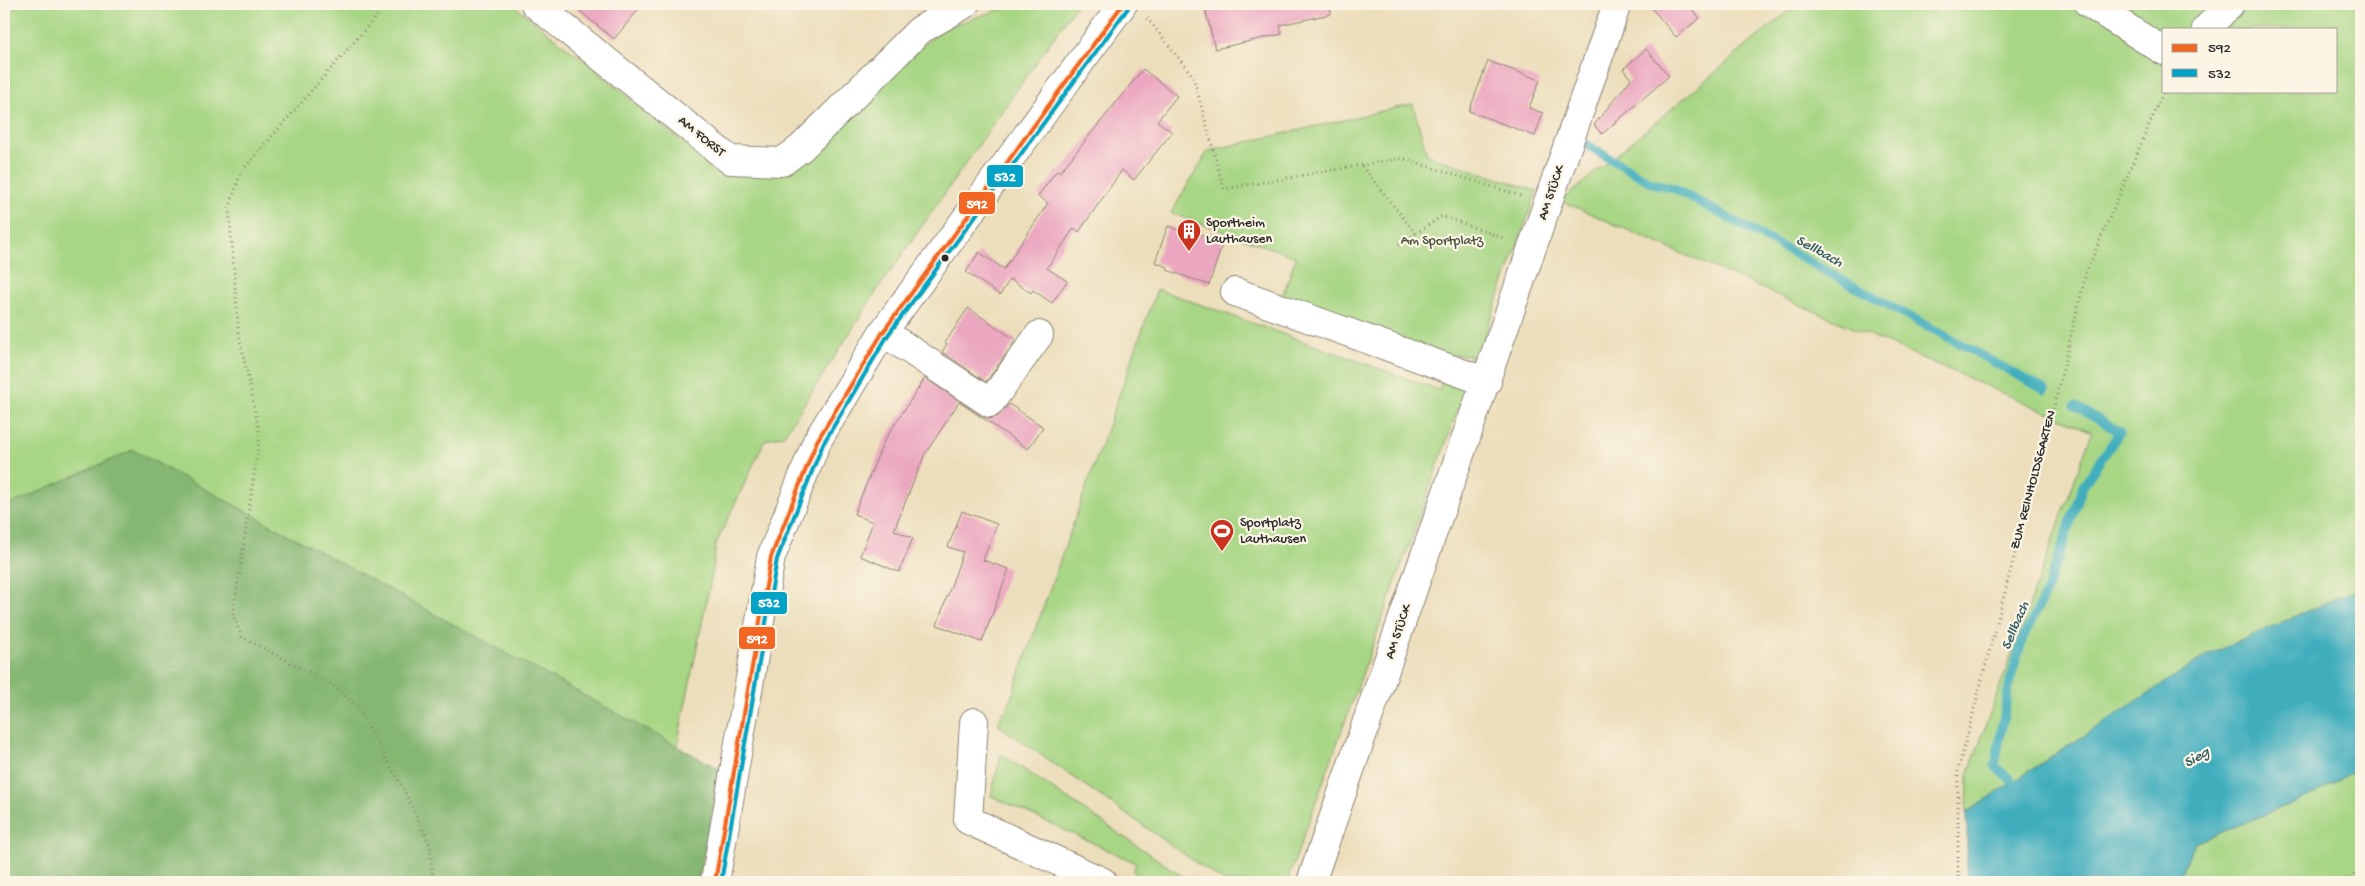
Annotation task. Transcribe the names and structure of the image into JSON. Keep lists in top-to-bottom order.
{
  "streets": {
    "street": ["AM FORST", "AM STÜCK"],
    "path": ["ZUM REINHOLDSGARTEN"]
  },
  "water": ["Sellbach", "Sieg"],
  "parks": ["Am Sportplatz"],
  "places": {
    "building": ["Sportheim Lauthausen"],
    "sports": ["Sportplatz Lauthausen"]
  },
  "lines": ["transit line 592", "transit line 532"],
  "legend": ["592", "532"]
}
